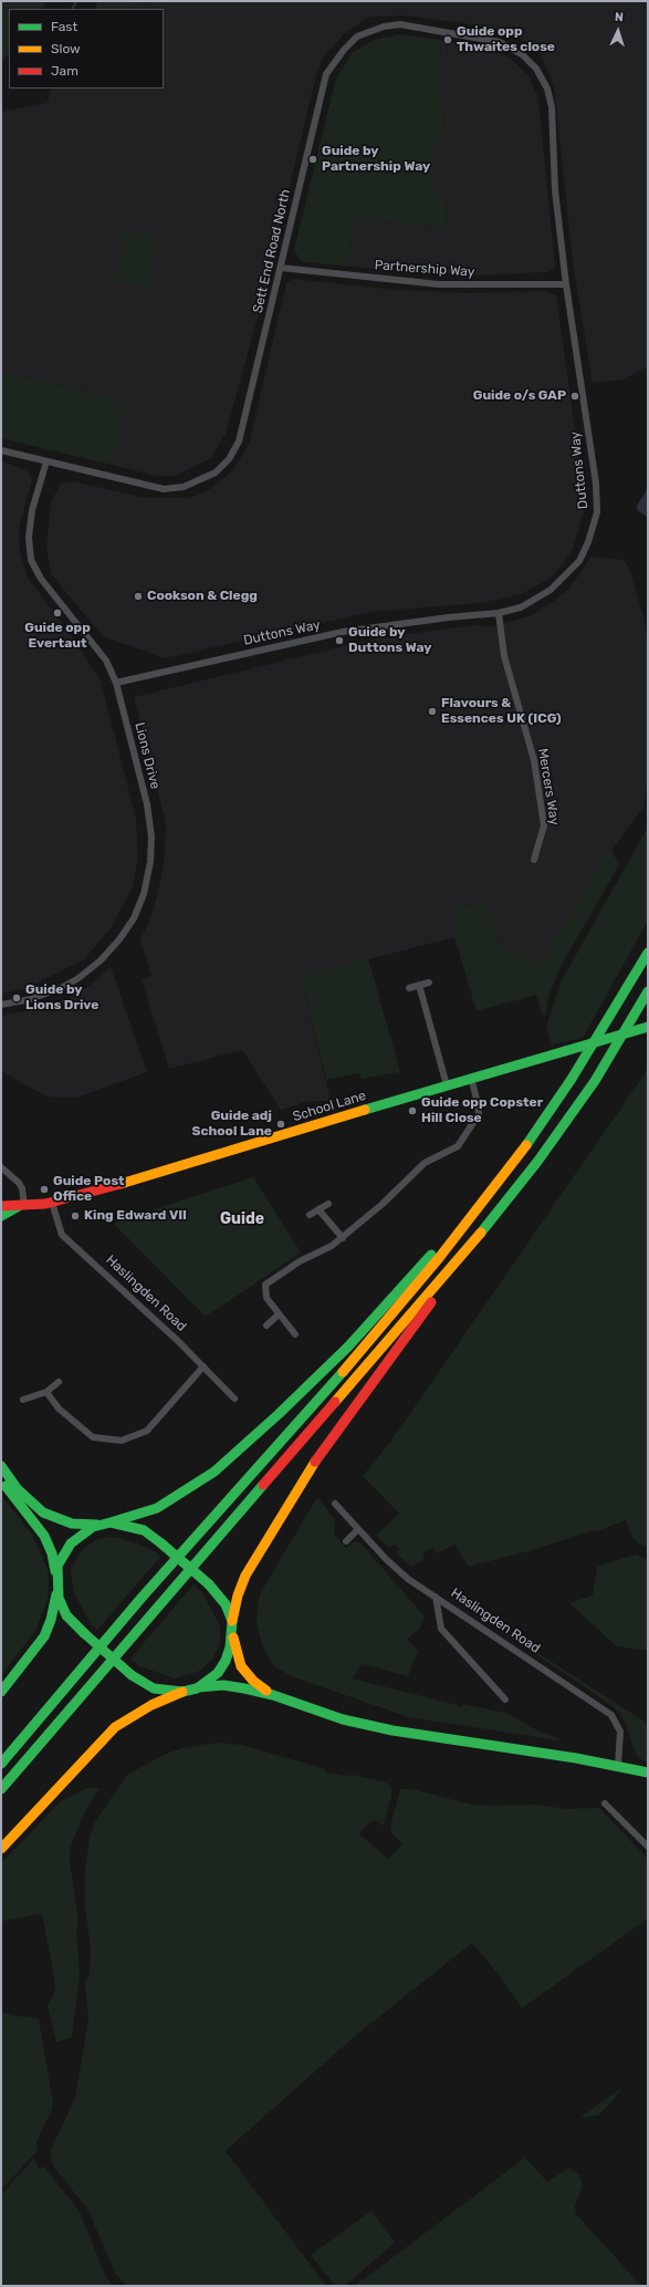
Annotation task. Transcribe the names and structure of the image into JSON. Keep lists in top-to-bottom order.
{
  "streets": {
    "main road": ["School Lane"],
    "street": [
      "Sett End Road North",
      "Partnership Way",
      "Duttons Way",
      "Lions Drive",
      "Mercers Way",
      "Haslingden Road"
    ]
  },
  "crossings": [
    ["Sett End Road North", "Partnership Way"],
    ["Sett End Road North", "Duttons Way"],
    ["Sett End Road North", "Lions Drive"],
    ["Partnership Way", "Duttons Way"],
    ["Duttons Way", "Lions Drive"],
    ["Duttons Way", "Mercers Way"],
    ["School Lane", "Haslingden Road"]
  ],
  "districts": ["Guide"],
  "places": [
    "Guide opp Thwaites close",
    "Guide by Partnership Way",
    "Guide o/s GAP",
    "Cookson & Clegg",
    "Guide opp Evertaut",
    "Guide by Duttons Way",
    "Flavours & Essences UK (ICG)",
    "Guide by Lions Drive",
    "Guide opp Copster Hill Close",
    "Guide adj School Lane",
    "Guide Post Office",
    "King Edward VII"
  ],
  "legend": ["Fast", "Slow", "Jam"],
  "north": "top"
}
